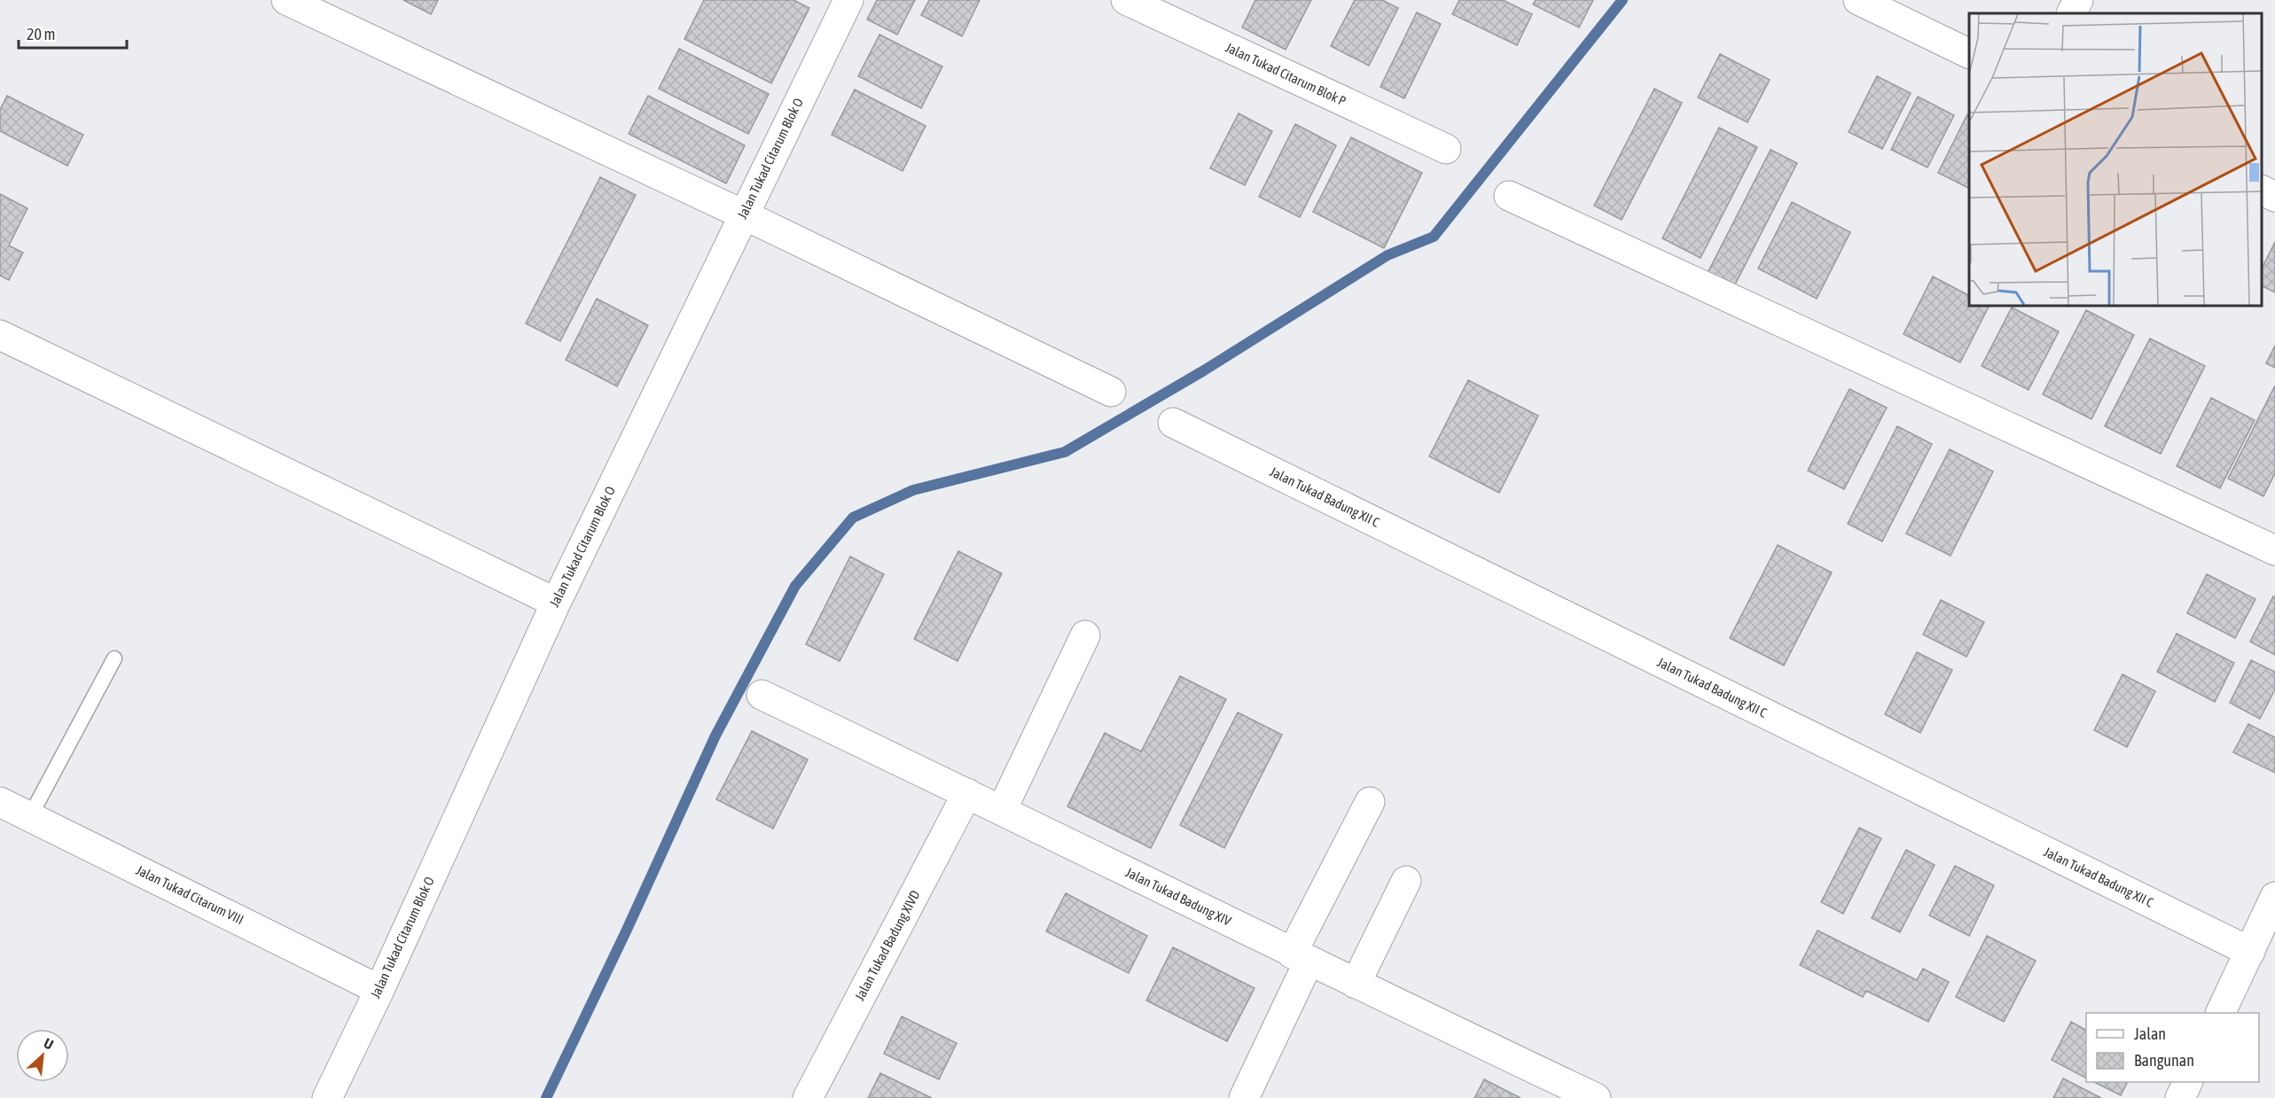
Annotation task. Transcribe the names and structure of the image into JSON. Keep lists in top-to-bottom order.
{
  "streets": {
    "street": [
      "Jalan Tukad Citarum Blok P",
      "Jalan Tukad Citarum Blok O",
      "Jalan Tukad Badung XII C",
      "Jalan Tukad Citarum VIII",
      "Jalan Tukad Badung XIV",
      "Jalan Tukad Badung XIVD"
    ]
  },
  "crossings": [
    ["Jalan Tukad Citarum Blok O", "Jalan Tukad Citarum VIII"],
    ["Jalan Tukad Badung XIV", "Jalan Tukad Badung XIVD"]
  ],
  "legend": ["Jalan", "Bangunan"],
  "scale_bar": "20 m",
  "north": "top right"
}
